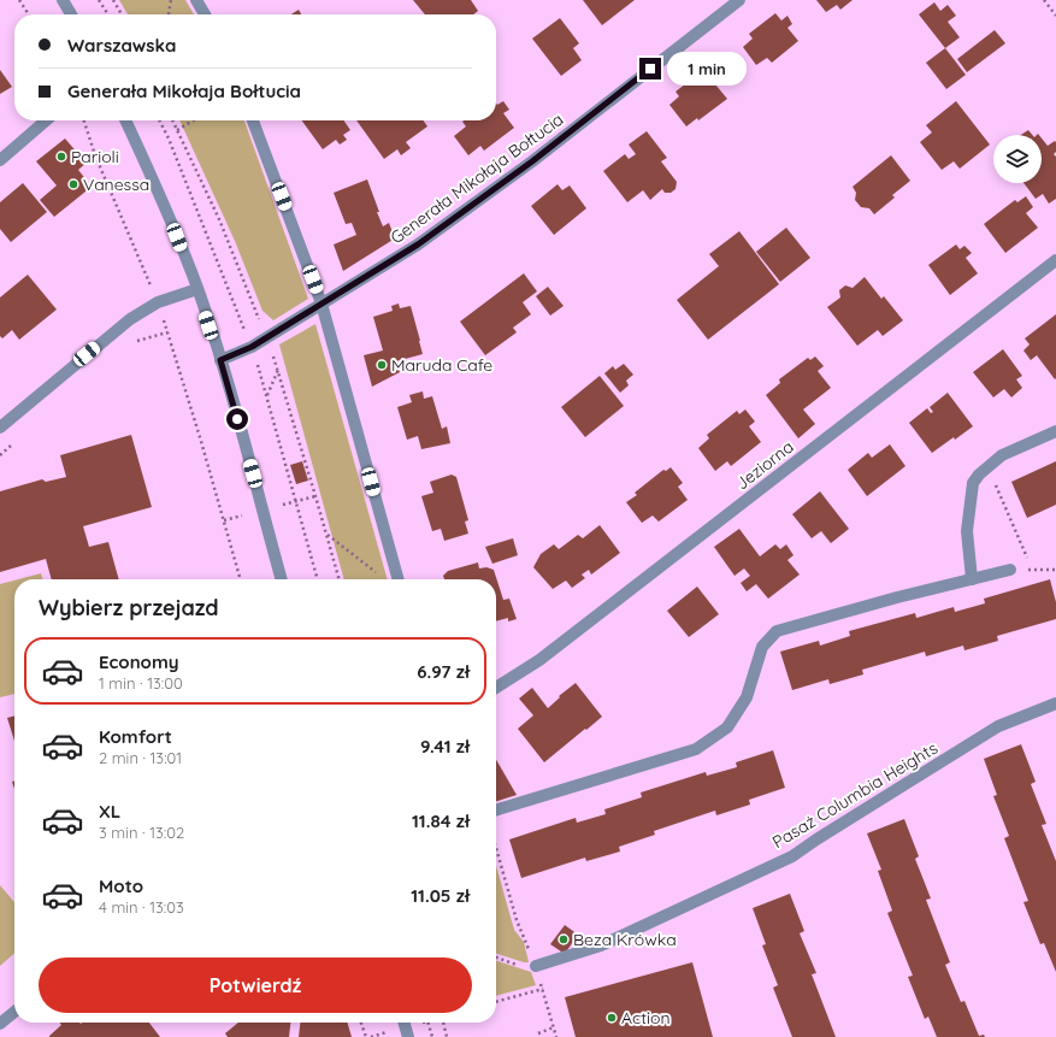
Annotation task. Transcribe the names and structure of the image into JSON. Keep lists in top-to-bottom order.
{
  "streets": {
    "street": ["Generała Mikołaja Bołtucia", "Jeziorna", "Pasaż Columbia Heights"]
  },
  "places": [
    "Parioli",
    "Vanessa",
    "Maruda Cafe",
    "Beza Krówka",
    "Action"
  ],
  "page": {
    "banner": ["Warszawska", "Generała Mikołaja Bołtucia"],
    "bubble": "1 min",
    "heading": "Wybierz przejazd",
    "list": [
      {
        "name": "Economy",
        "note": "1 min · 13:00",
        "value": "6.97 zł"
      },
      {
        "name": "Komfort",
        "note": "2 min · 13:01",
        "value": "9.41 zł"
      },
      {
        "name": "XL",
        "note": "3 min · 13:02",
        "value": "11.84 zł"
      },
      {
        "name": "Moto",
        "note": "4 min · 13:03",
        "value": "11.05 zł"
      }
    ],
    "buttons": "Potwierdź"
  }
}
